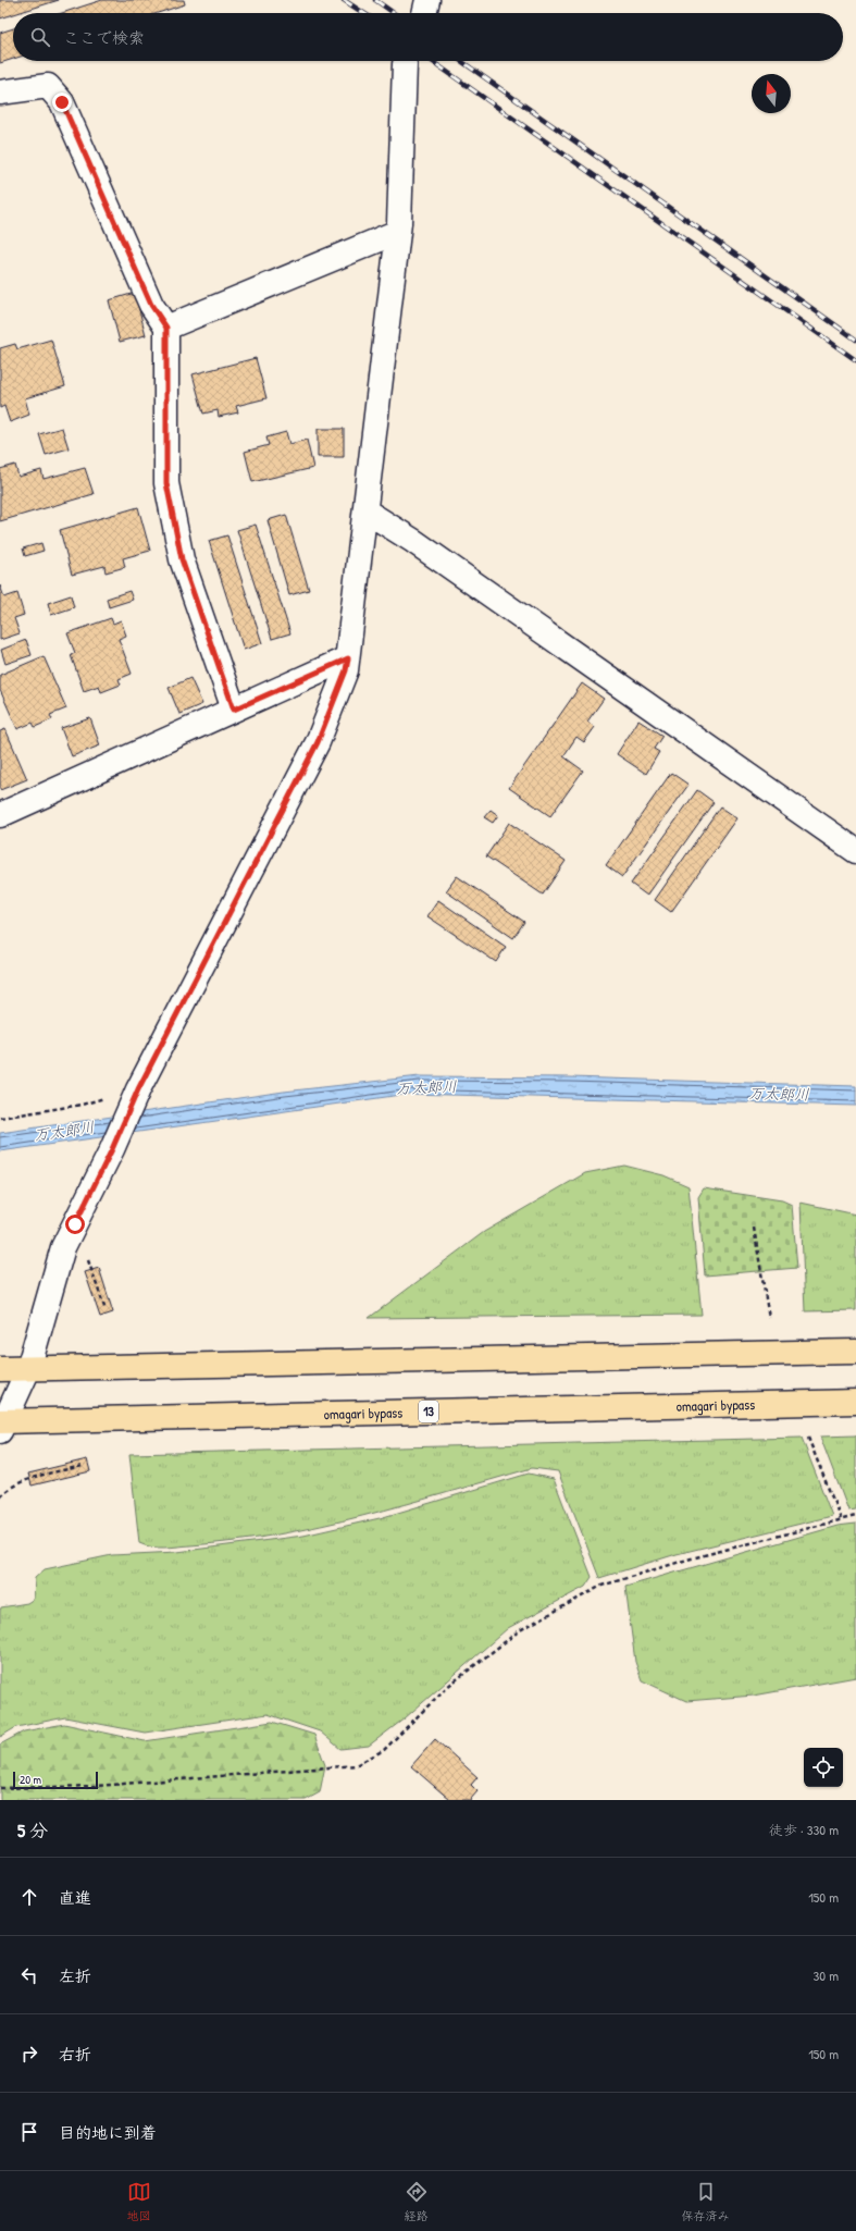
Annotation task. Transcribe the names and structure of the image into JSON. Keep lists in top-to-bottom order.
{
  "streets": {
    "highway": ["omagari bypass", "13"]
  },
  "water": ["万太郎川"],
  "scale_bar": "20 m",
  "north": "top",
  "page": {
    "search": "ここで検索",
    "scale": "20 m",
    "heading": ["5 分", "徒歩 · 330 m"],
    "list": [
      ["直進", "150 m"],
      ["左折", "30 m"],
      ["右折", "150 m"],
      "目的地に到着"
    ],
    "nav": ["地図", "経路", "保存済み"]
  }
}
